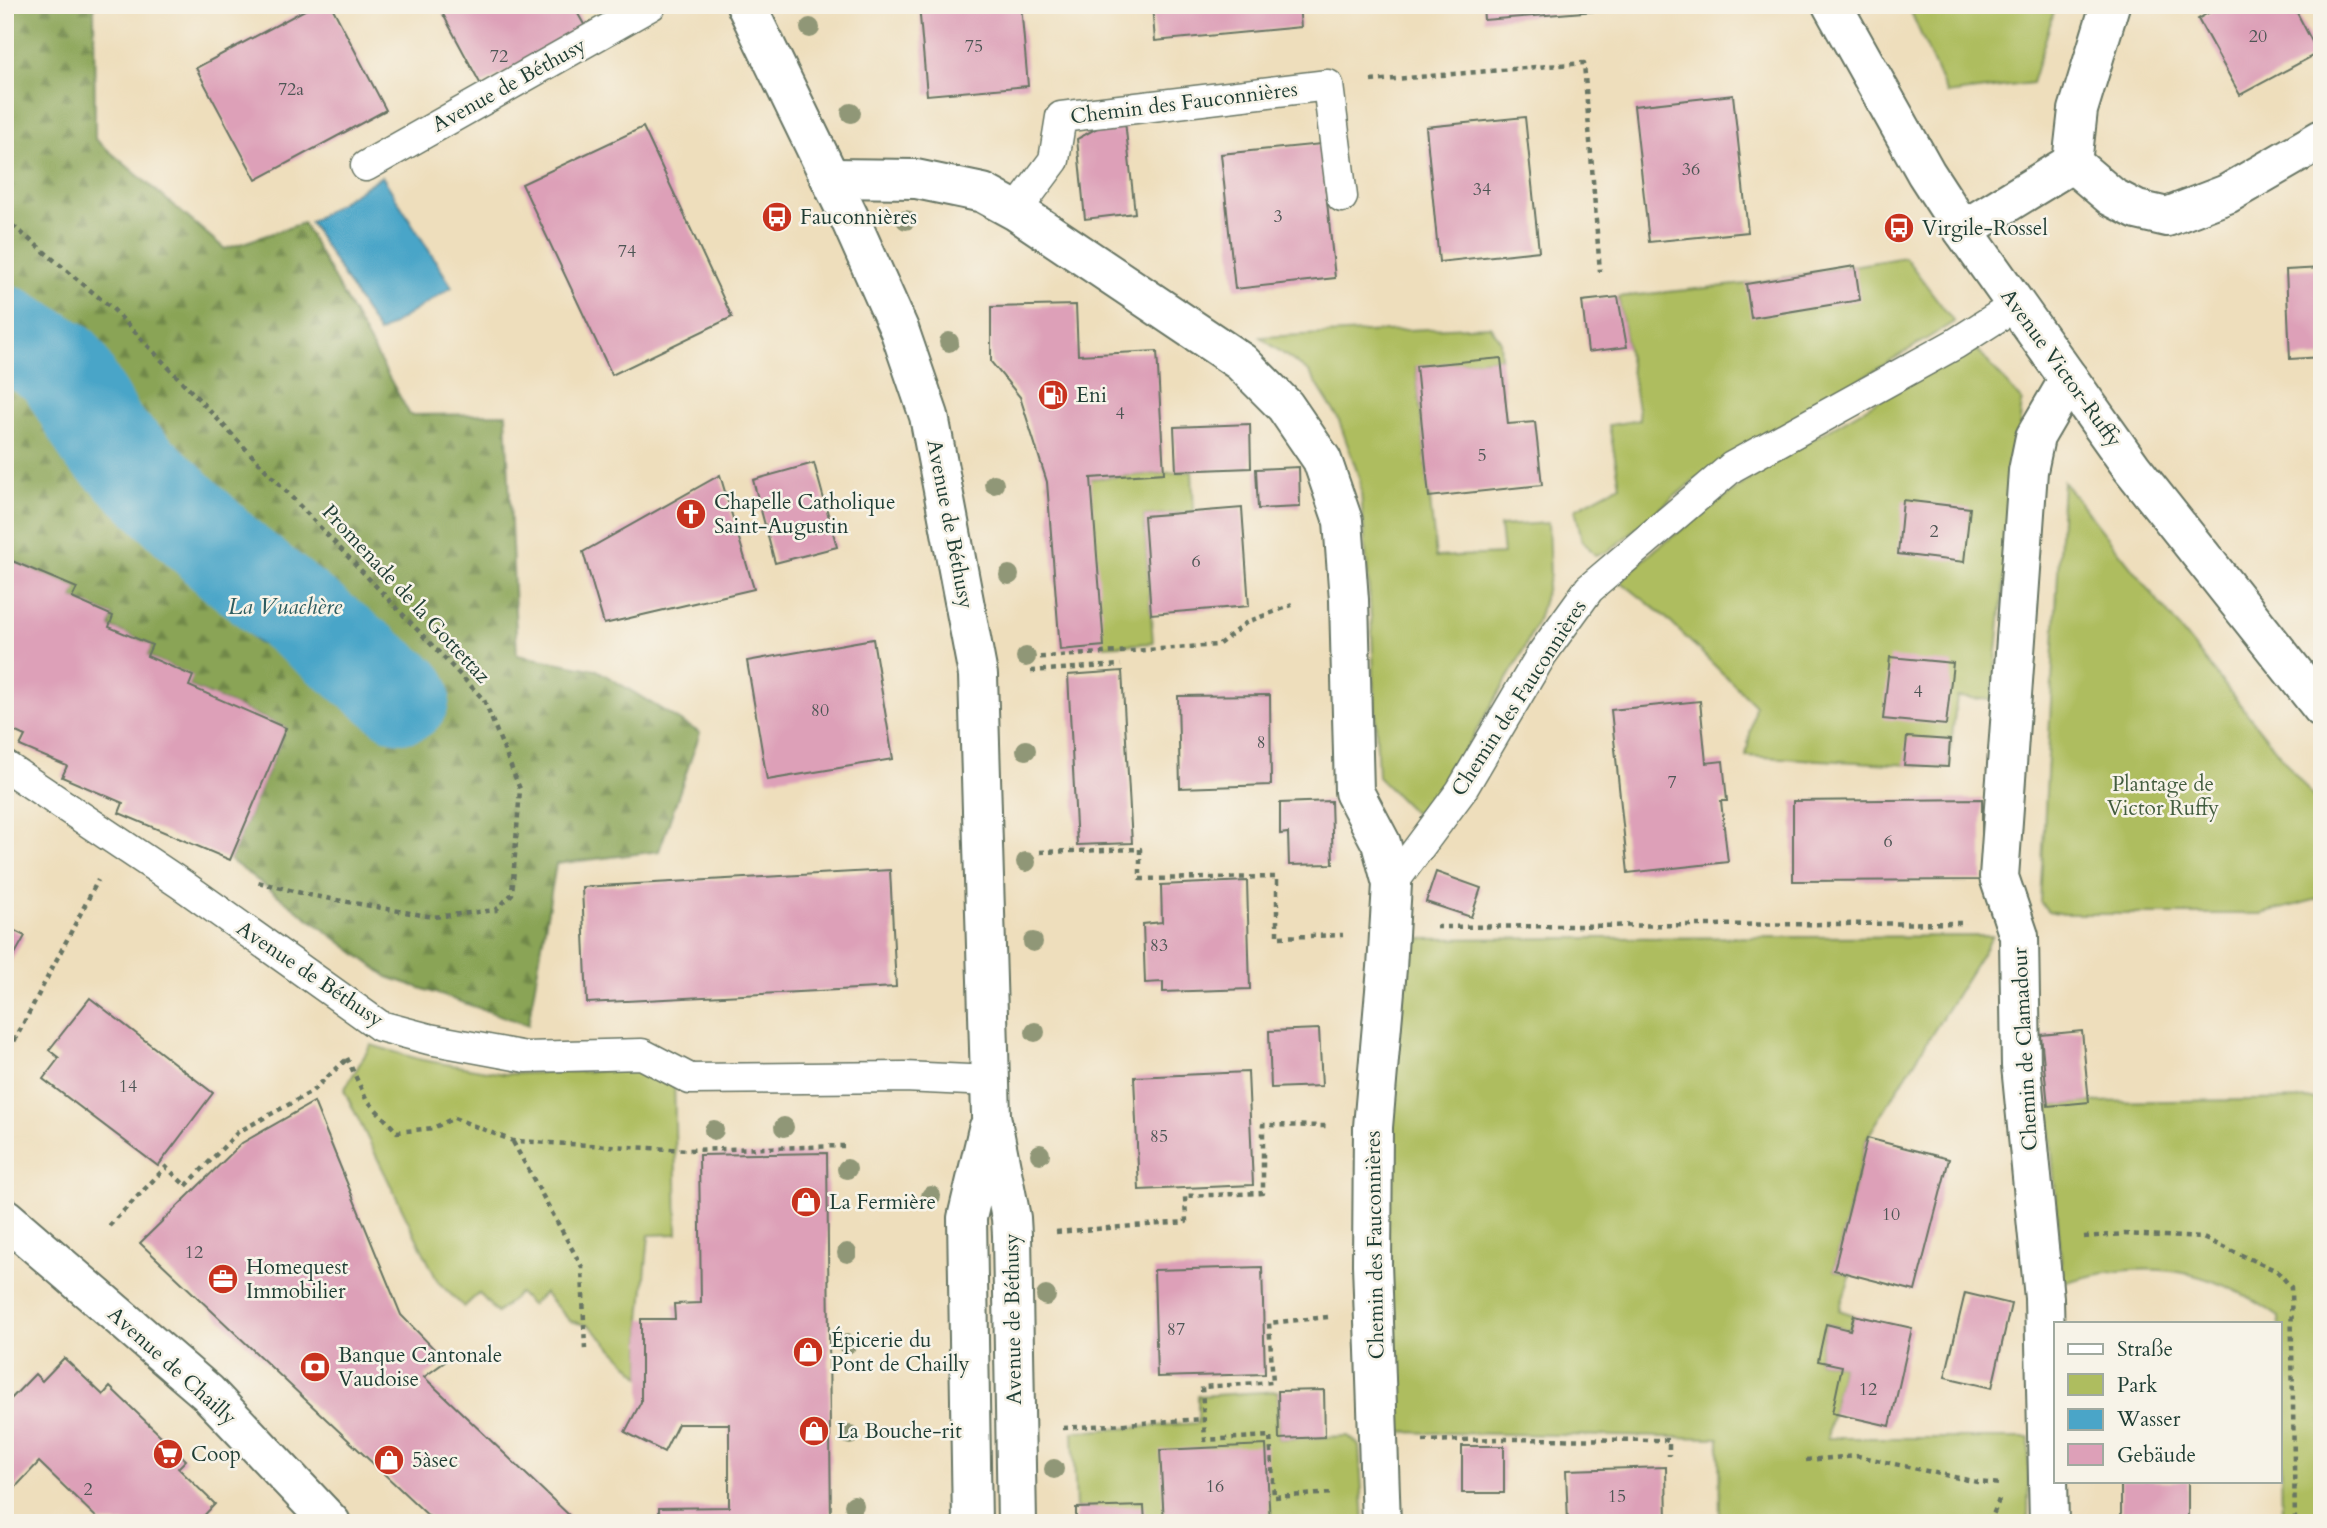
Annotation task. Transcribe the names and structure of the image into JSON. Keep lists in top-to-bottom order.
{
  "streets": {
    "street": [
      "Avenue de Béthusy",
      "Chemin des Fauconnières",
      "Avenue Victor-Ruffy",
      "Chemin de Clamadour",
      "Avenue de Chailly"
    ],
    "path": ["Promenade de la Gottettaz"]
  },
  "crossings": [
    ["Avenue de Béthusy", "Chemin des Fauconnières"],
    ["Avenue de Béthusy", "Promenade de la Gottettaz"],
    ["Chemin des Fauconnières", "Avenue Victor-Ruffy"],
    ["Avenue Victor-Ruffy", "Chemin de Clamadour"]
  ],
  "water": ["La Vuachère"],
  "parks": ["Plantage de Victor Ruffy"],
  "places": {
    "bus stop": ["Fauconnières", "Virgile-Rossel"],
    "fuel station": ["Eni"],
    "church": ["Chapelle Catholique Saint-Augustin"],
    "shop": [
      "La Fermière",
      "Épicerie du Pont de Chailly",
      "La Bouche-rit",
      "5àsec"
    ],
    "office": ["Homequest Immobilier"],
    "bank": ["Banque Cantonale Vaudoise"],
    "supermarket": ["Coop"]
  },
  "house_numbers": [
    "20",
    "75",
    "72",
    "72a",
    "36",
    "34",
    "3",
    "74",
    "4",
    "5",
    "2",
    "6",
    "4",
    "80",
    "8",
    "7",
    "6",
    "83",
    "14",
    "85",
    "10",
    "12",
    "87",
    "12",
    "16",
    "2",
    "15"
  ],
  "legend": [
    "Straße",
    "Park",
    "Wasser",
    "Gebäude"
  ]
}
